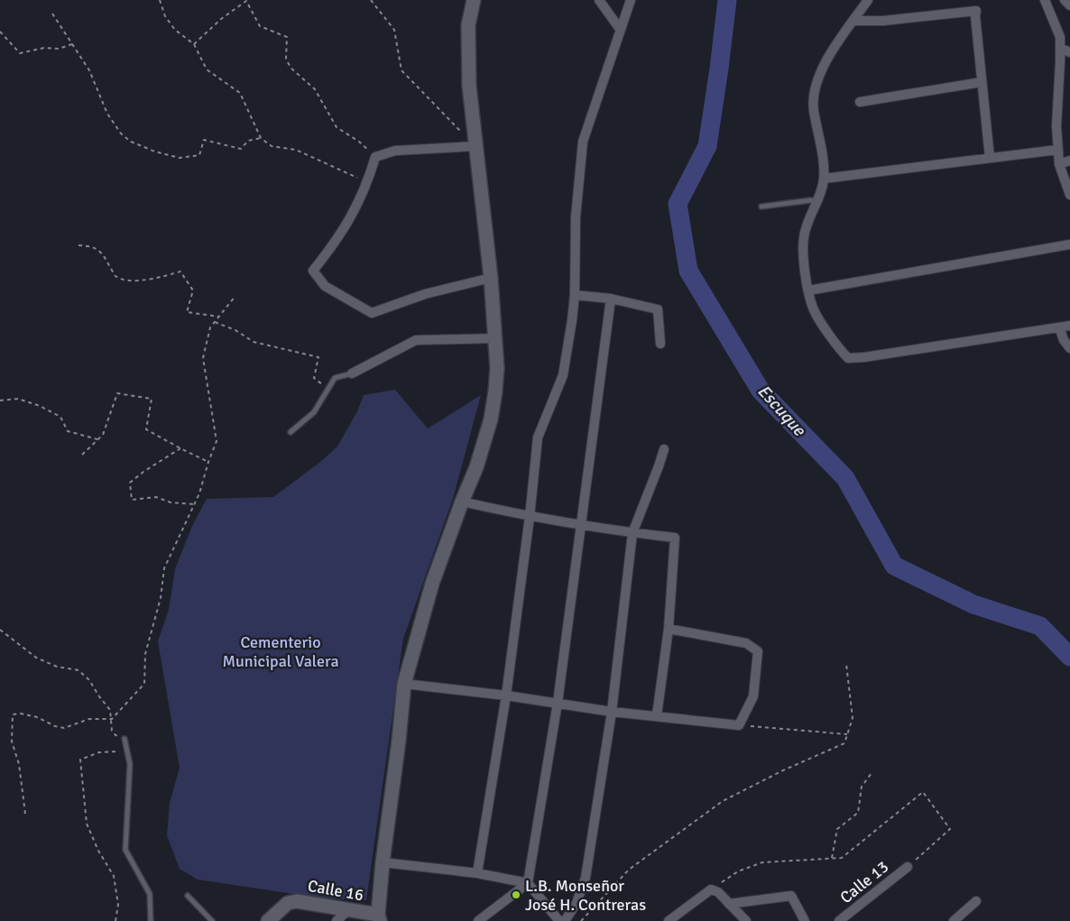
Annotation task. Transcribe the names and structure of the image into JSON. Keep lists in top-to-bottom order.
{
  "streets": {
    "main road": ["Calle 16"],
    "street": ["Calle 13"]
  },
  "water": ["Escuque"],
  "parks": ["Cementerio Municipal Valera"],
  "places": ["L.B. Monseñor José H. Contreras"]
}
